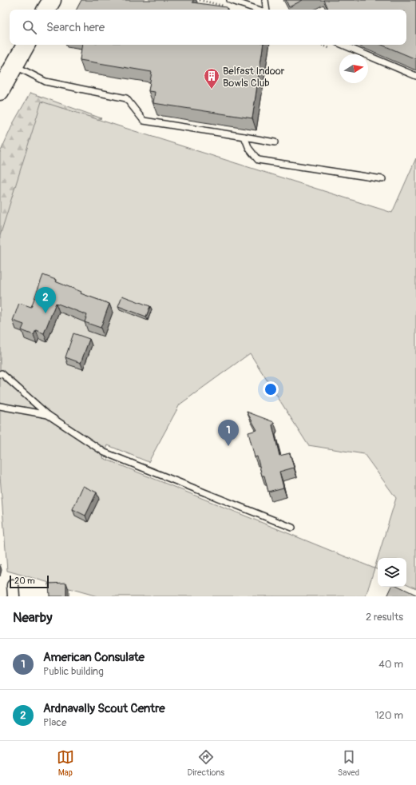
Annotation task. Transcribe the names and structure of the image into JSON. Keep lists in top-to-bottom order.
{
  "places": {
    "building": ["Belfast Indoor Bowls Club"]
  },
  "scale_bar": "20 m",
  "north": "right",
  "page": {
    "search": "Search here",
    "pins": ["2", "1"],
    "scale": "20 m",
    "heading": ["Nearby", "2 results"],
    "list": [
      {
        "mark": "1",
        "name": "American Consulate",
        "note": "Public building",
        "value": "40 m"
      },
      {
        "mark": "2",
        "name": "Ardnavally Scout Centre",
        "note": "Place",
        "value": "120 m"
      }
    ],
    "nav": ["Map", "Directions", "Saved"]
  }
}
